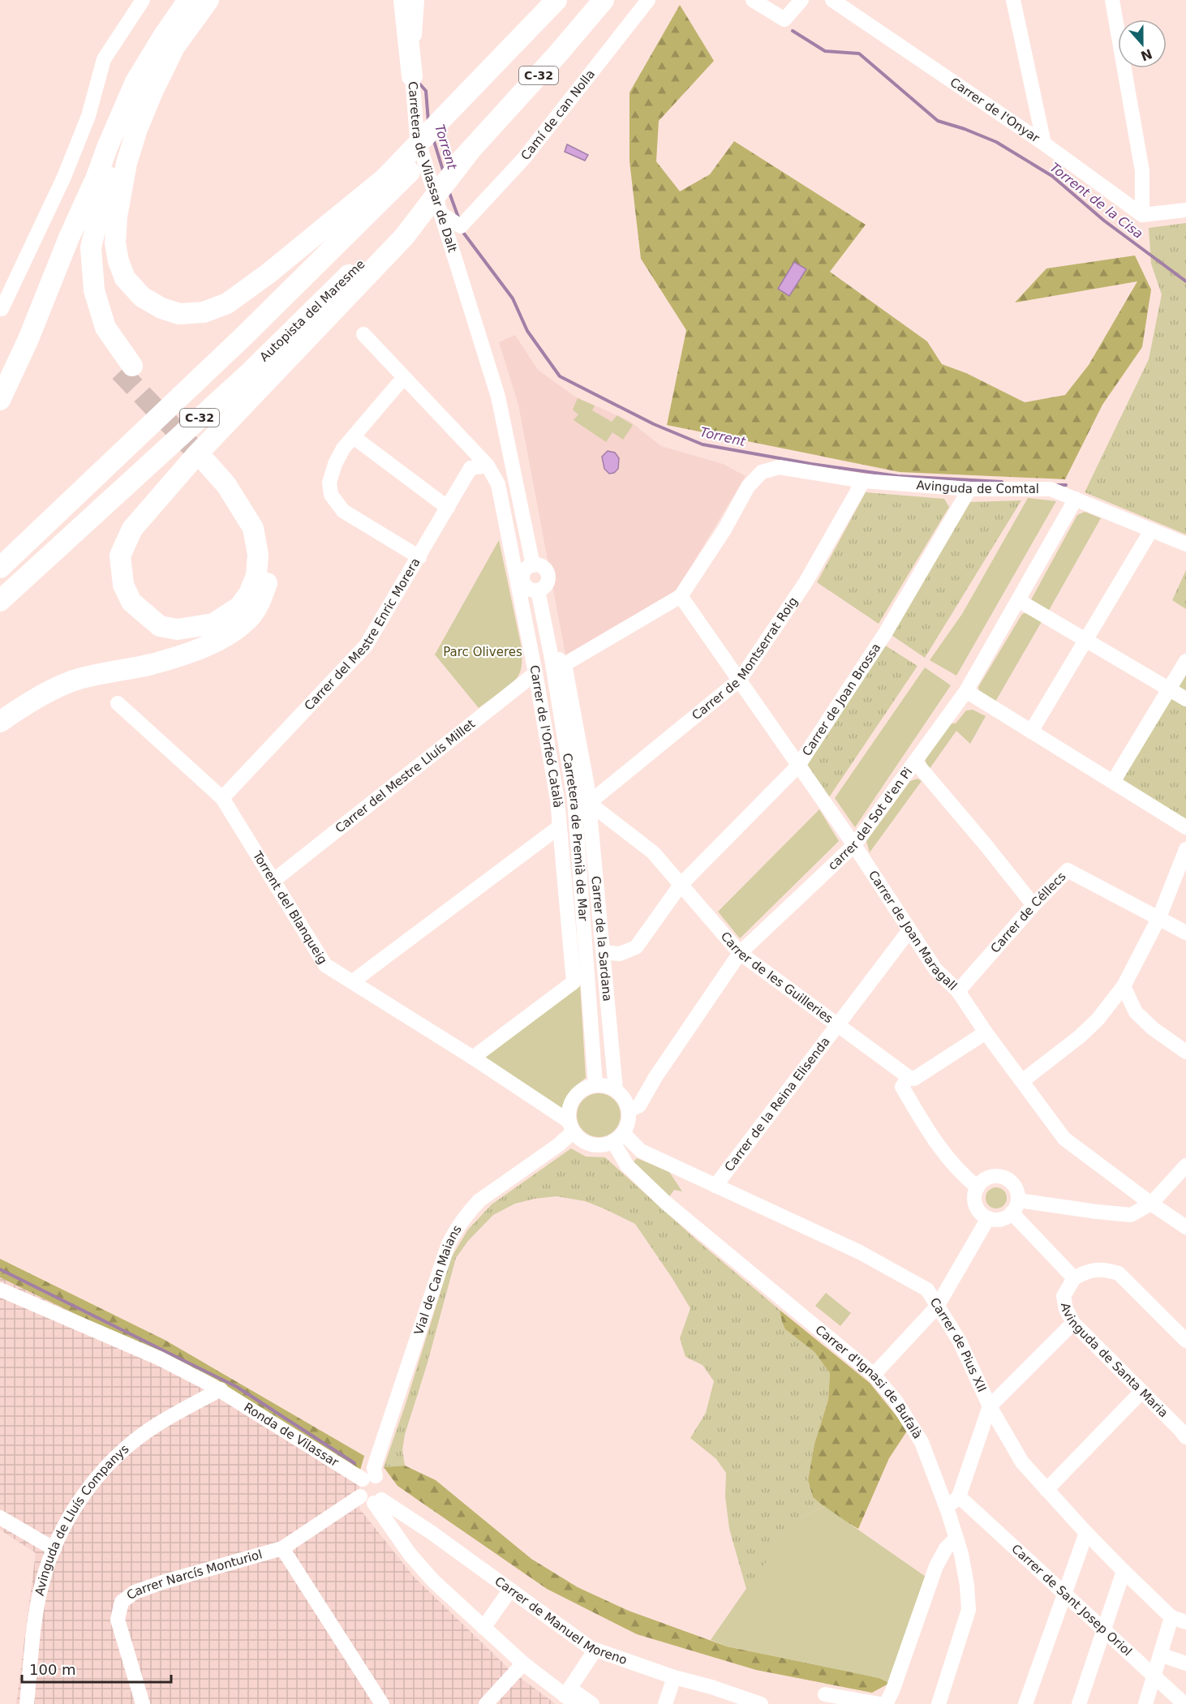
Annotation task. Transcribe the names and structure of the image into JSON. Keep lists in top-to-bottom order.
{
  "streets": {
    "highway": ["C-32", "Autopista del Maresme"],
    "street": [
      "Carrer de l'Onyar",
      "Camí de can Nolla",
      "Carretera de Vilassar de Dalt",
      "Avinguda de Comtal",
      "Carrer del Mestre Enric Morera",
      "Carrer de Montserrat Roig",
      "Carrer de Joan Brossa",
      "Carrer de l'Orfeó Català",
      "Carrer del Mestre Lluís Millet",
      "carrer del Sot d'en Pi",
      "Carretera de Premià de Mar",
      "Torrent del Blanqueig",
      "Carrer de Céllecs",
      "Carrer de Joan Maragall",
      "Carrer de la Sardana",
      "Carrer de les Guilleries",
      "Carrer de la Reina Elisenda",
      "Vial de Can Maians",
      "Carrer de Pius XII",
      "Avinguda de Santa Maria",
      "Carrer d'Ignasi de Bufalà",
      "Ronda de Vilassar",
      "Avinguda de Lluís Companys",
      "Carrer Narcís Monturiol",
      "Carrer de Sant Josep Oriol",
      "Carrer de Manuel Moreno"
    ]
  },
  "crossings": [
    ["C-32", "Autopista del Maresme"],
    ["Camí de can Nolla", "Carretera de Vilassar de Dalt"],
    ["Avinguda de Comtal", "Carrer de Montserrat Roig"],
    ["Avinguda de Comtal", "Carrer de Joan Brossa"],
    ["Avinguda de Comtal", "carrer del Sot d'en Pi"],
    ["Avinguda de Comtal", "Carrer de Joan Maragall"],
    ["Carrer del Mestre Enric Morera", "Carrer de l'Orfeó Català"],
    ["Carrer del Mestre Enric Morera", "Torrent del Blanqueig"],
    ["Carrer de Montserrat Roig", "Carrer de Joan Maragall"],
    ["Carrer de Montserrat Roig", "Carrer de la Sardana"],
    ["Carrer de Montserrat Roig", "Carrer de les Guilleries"],
    ["Carrer de Joan Brossa", "Carrer de Joan Maragall"],
    ["Carrer de Joan Brossa", "Carrer de la Sardana"],
    ["Carrer de Joan Brossa", "Carrer de les Guilleries"],
    ["Carrer de l'Orfeó Català", "Carrer del Mestre Lluís Millet"],
    ["Carrer de l'Orfeó Català", "Carretera de Premià de Mar"],
    ["Carrer de l'Orfeó Català", "Torrent del Blanqueig"],
    ["Carrer del Mestre Lluís Millet", "Torrent del Blanqueig"],
    ["carrer del Sot d'en Pi", "Carretera de Premià de Mar"],
    ["carrer del Sot d'en Pi", "Torrent del Blanqueig"],
    ["carrer del Sot d'en Pi", "Carrer de Joan Maragall"],
    ["carrer del Sot d'en Pi", "Carrer de la Sardana"],
    ["carrer del Sot d'en Pi", "Carrer de les Guilleries"],
    ["carrer del Sot d'en Pi", "Vial de Can Maians"],
    ["carrer del Sot d'en Pi", "Carrer de Pius XII"],
    ["carrer del Sot d'en Pi", "Carrer d'Ignasi de Bufalà"],
    ["Carretera de Premià de Mar", "Torrent del Blanqueig"],
    ["Carretera de Premià de Mar", "Carrer de la Sardana"],
    ["Carretera de Premià de Mar", "Vial de Can Maians"],
    ["Carretera de Premià de Mar", "Carrer de Pius XII"],
    ["Carretera de Premià de Mar", "Carrer d'Ignasi de Bufalà"],
    ["Torrent del Blanqueig", "Carrer de la Sardana"],
    ["Torrent del Blanqueig", "Vial de Can Maians"],
    ["Torrent del Blanqueig", "Carrer de Pius XII"],
    ["Torrent del Blanqueig", "Carrer d'Ignasi de Bufalà"],
    ["Carrer de Céllecs", "Carrer de Joan Maragall"],
    ["Carrer de Joan Maragall", "Carrer de la Reina Elisenda"],
    ["Carrer de la Sardana", "Carrer de les Guilleries"],
    ["Carrer de la Sardana", "Vial de Can Maians"],
    ["Carrer de la Sardana", "Carrer de Pius XII"],
    ["Carrer de la Sardana", "Carrer d'Ignasi de Bufalà"],
    ["Carrer de les Guilleries", "Carrer de la Reina Elisenda"],
    ["Carrer de la Reina Elisenda", "Carrer de Pius XII"],
    ["Vial de Can Maians", "Carrer de Pius XII"],
    ["Vial de Can Maians", "Carrer d'Ignasi de Bufalà"],
    ["Vial de Can Maians", "Ronda de Vilassar"],
    ["Vial de Can Maians", "Carrer Narcís Monturiol"],
    ["Vial de Can Maians", "Carrer de Manuel Moreno"],
    ["Carrer de Pius XII", "Carrer d'Ignasi de Bufalà"],
    ["Ronda de Vilassar", "Avinguda de Lluís Companys"],
    ["Ronda de Vilassar", "Carrer Narcís Monturiol"],
    ["Ronda de Vilassar", "Carrer de Manuel Moreno"],
    ["Carrer Narcís Monturiol", "Carrer de Manuel Moreno"]
  ],
  "water": ["Torrent", "Torrent de la Cisa"],
  "parks": ["Parc Oliveres"],
  "scale_bar": "100 m",
  "north": "bottom"
}
